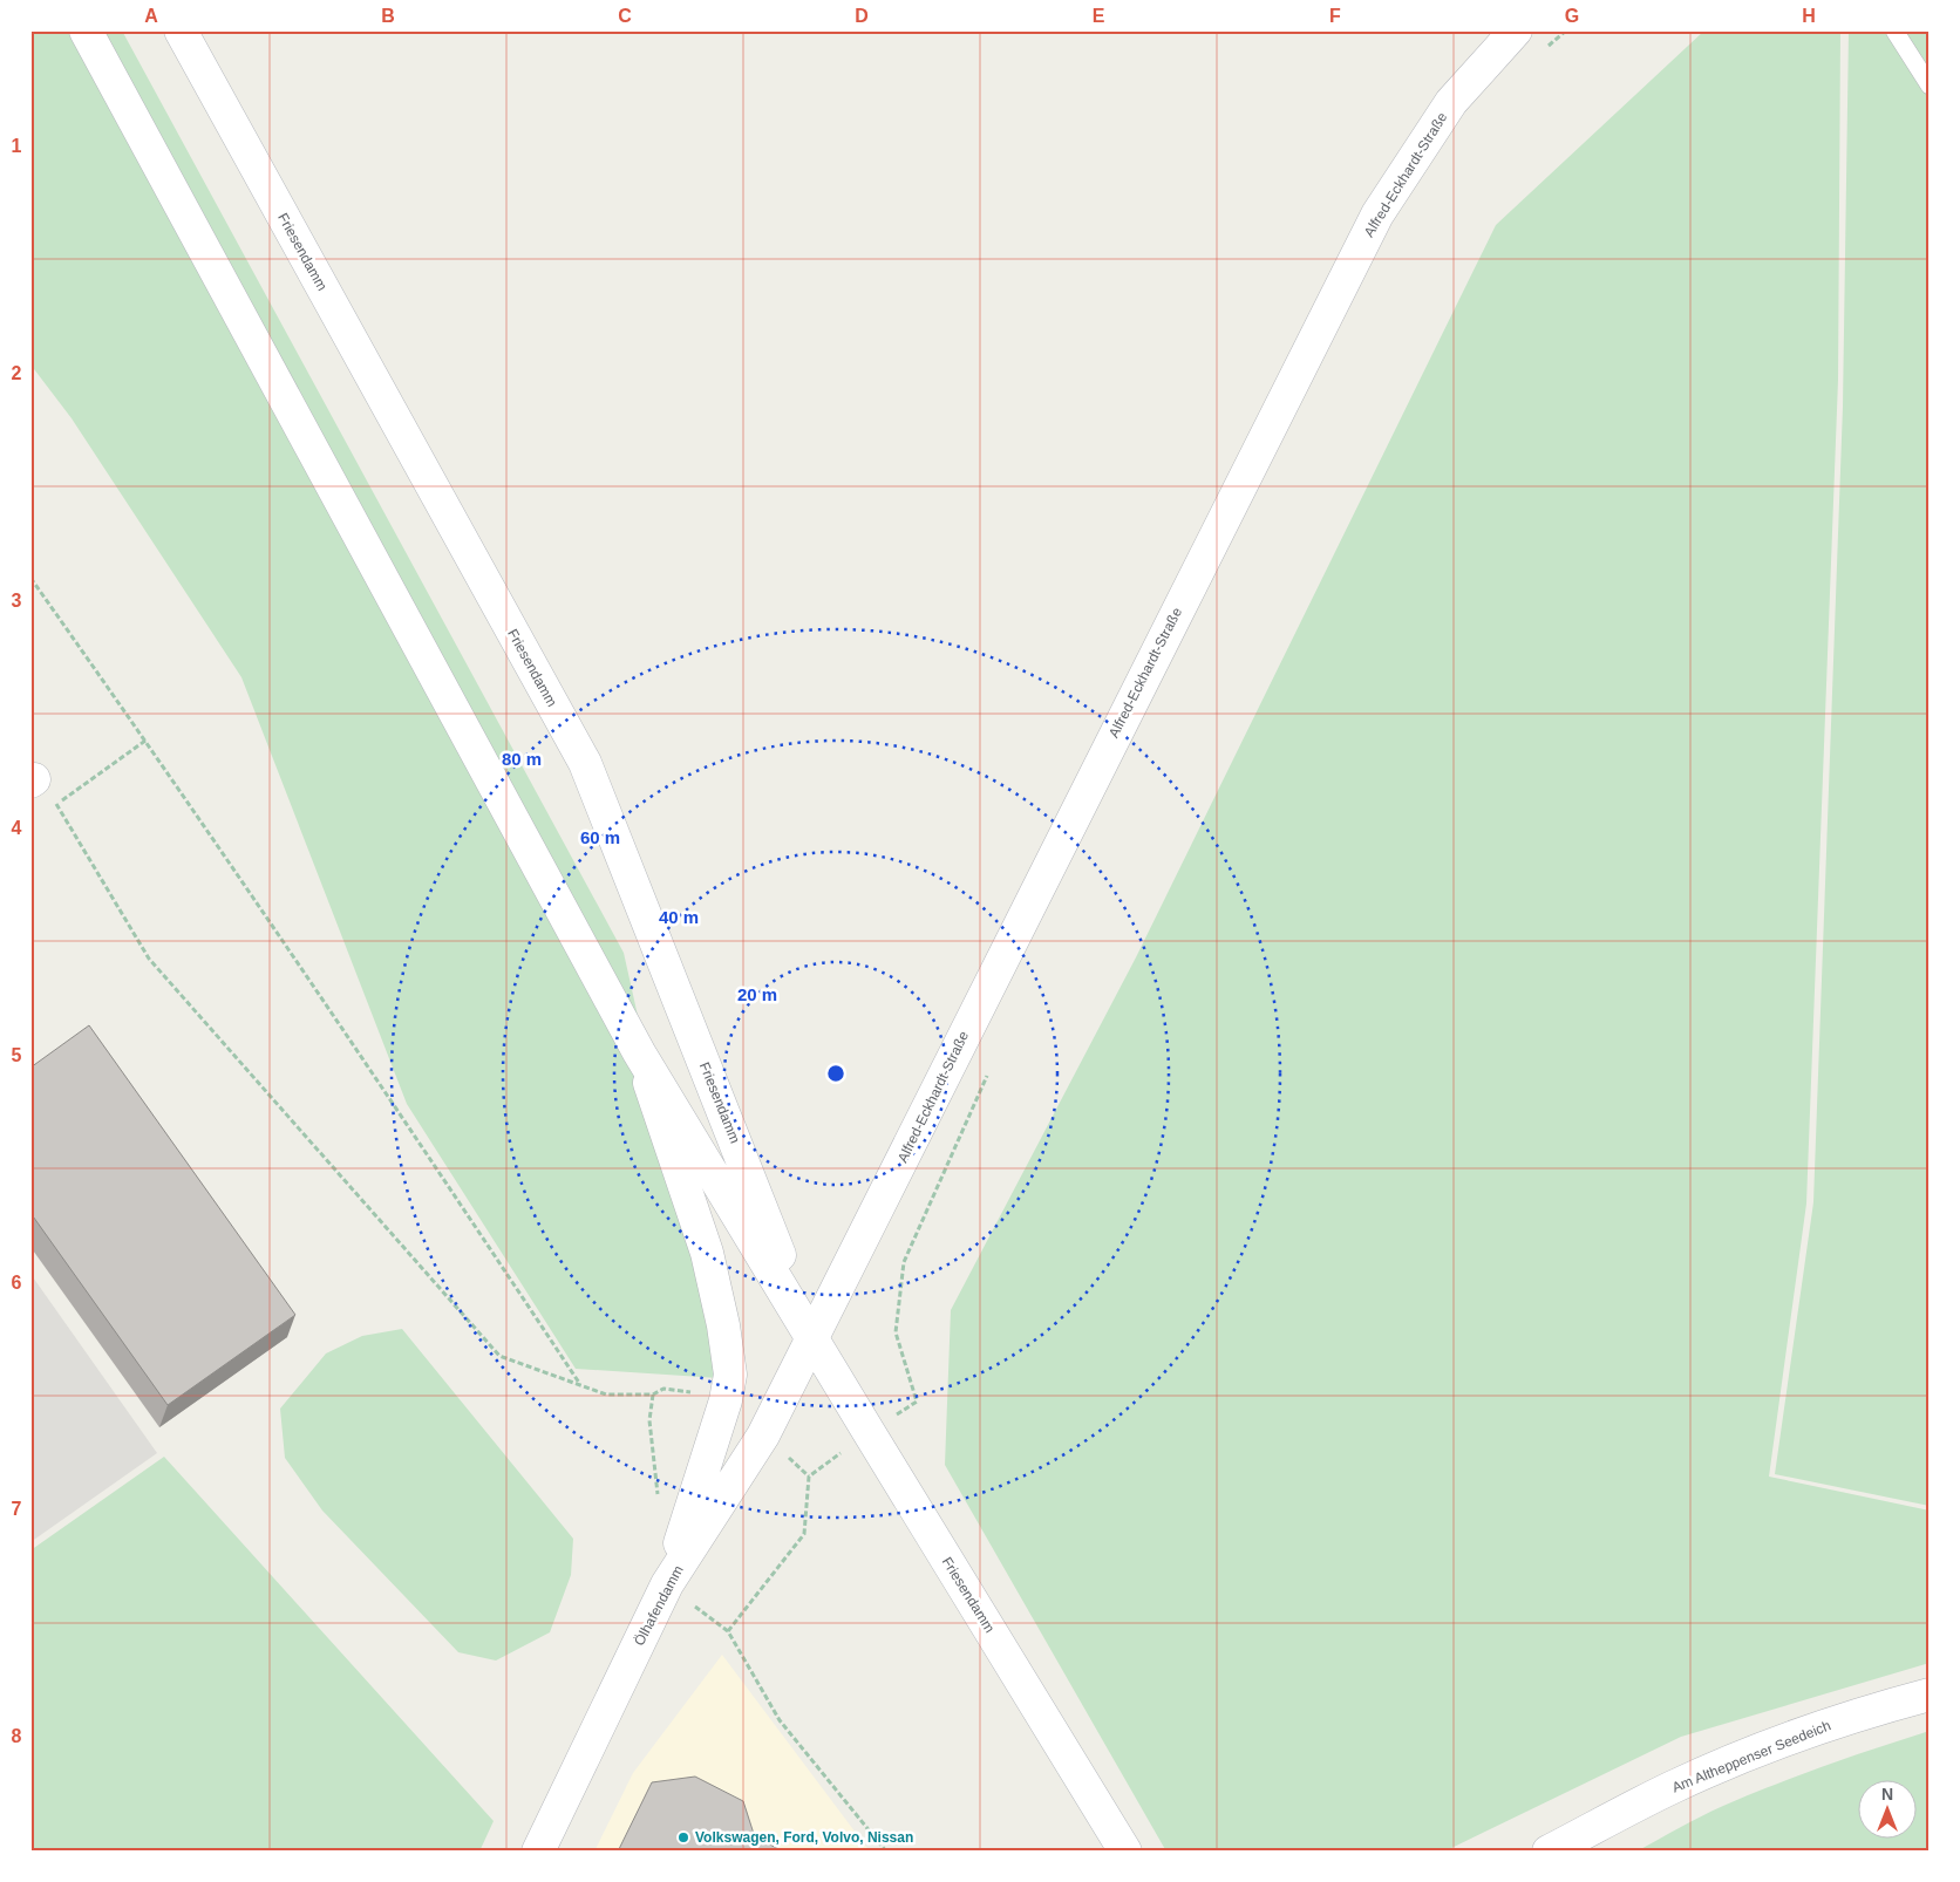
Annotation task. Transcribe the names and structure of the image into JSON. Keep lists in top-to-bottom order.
{
  "streets": {
    "main road": [
      "Alfred-Eckhardt-Straße",
      "Friesendamm",
      "Ölhafendamm",
      "Am Altheppenser Seedeich"
    ]
  },
  "crossings": [
    ["Alfred-Eckhardt-Straße", "Friesendamm"],
    ["Alfred-Eckhardt-Straße", "Ölhafendamm"],
    ["Friesendamm", "Ölhafendamm"]
  ],
  "places": ["Volkswagen, Ford, Volvo, Nissan"],
  "north": "top",
  "grid": {
    "columns": [
      "A",
      "B",
      "C",
      "D",
      "E",
      "F",
      "G",
      "H"
    ],
    "rows": [
      "1",
      "2",
      "3",
      "4",
      "5",
      "6",
      "7",
      "8"
    ]
  },
  "rings": [
    "80 m",
    "60 m",
    "40 m",
    "20 m"
  ]
}
